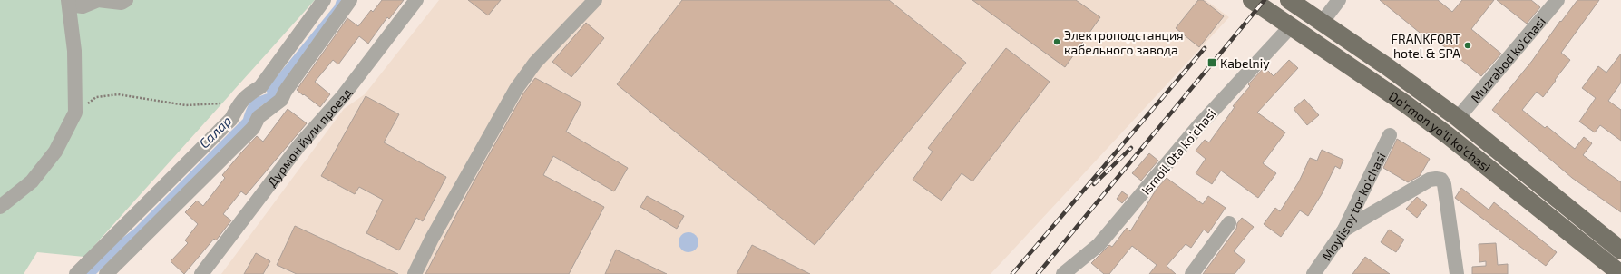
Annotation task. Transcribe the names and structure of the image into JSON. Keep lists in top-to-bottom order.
{
  "streets": {
    "main road": ["Do‘rmon yo‘li ko‘chasi"],
    "street": [
      "Muzrabod ko'chasi",
      "Дурмон йули проезд",
      "Ismoil Ota koʻchasi",
      "Moylisoy tor ko'chasi"
    ]
  },
  "crossings": [
    ["Muzrabod ko'chasi", "Do‘rmon yo‘li ko‘chasi"],
    ["Do‘rmon yo‘li ko‘chasi", "Ismoil Ota koʻchasi"]
  ],
  "water": ["Салар"],
  "places": {
    "other": ["Электроподстанция кабельного завода", "FRANKFORT hotel & SPA"],
    "transit": ["Kabelniy"]
  }
}
